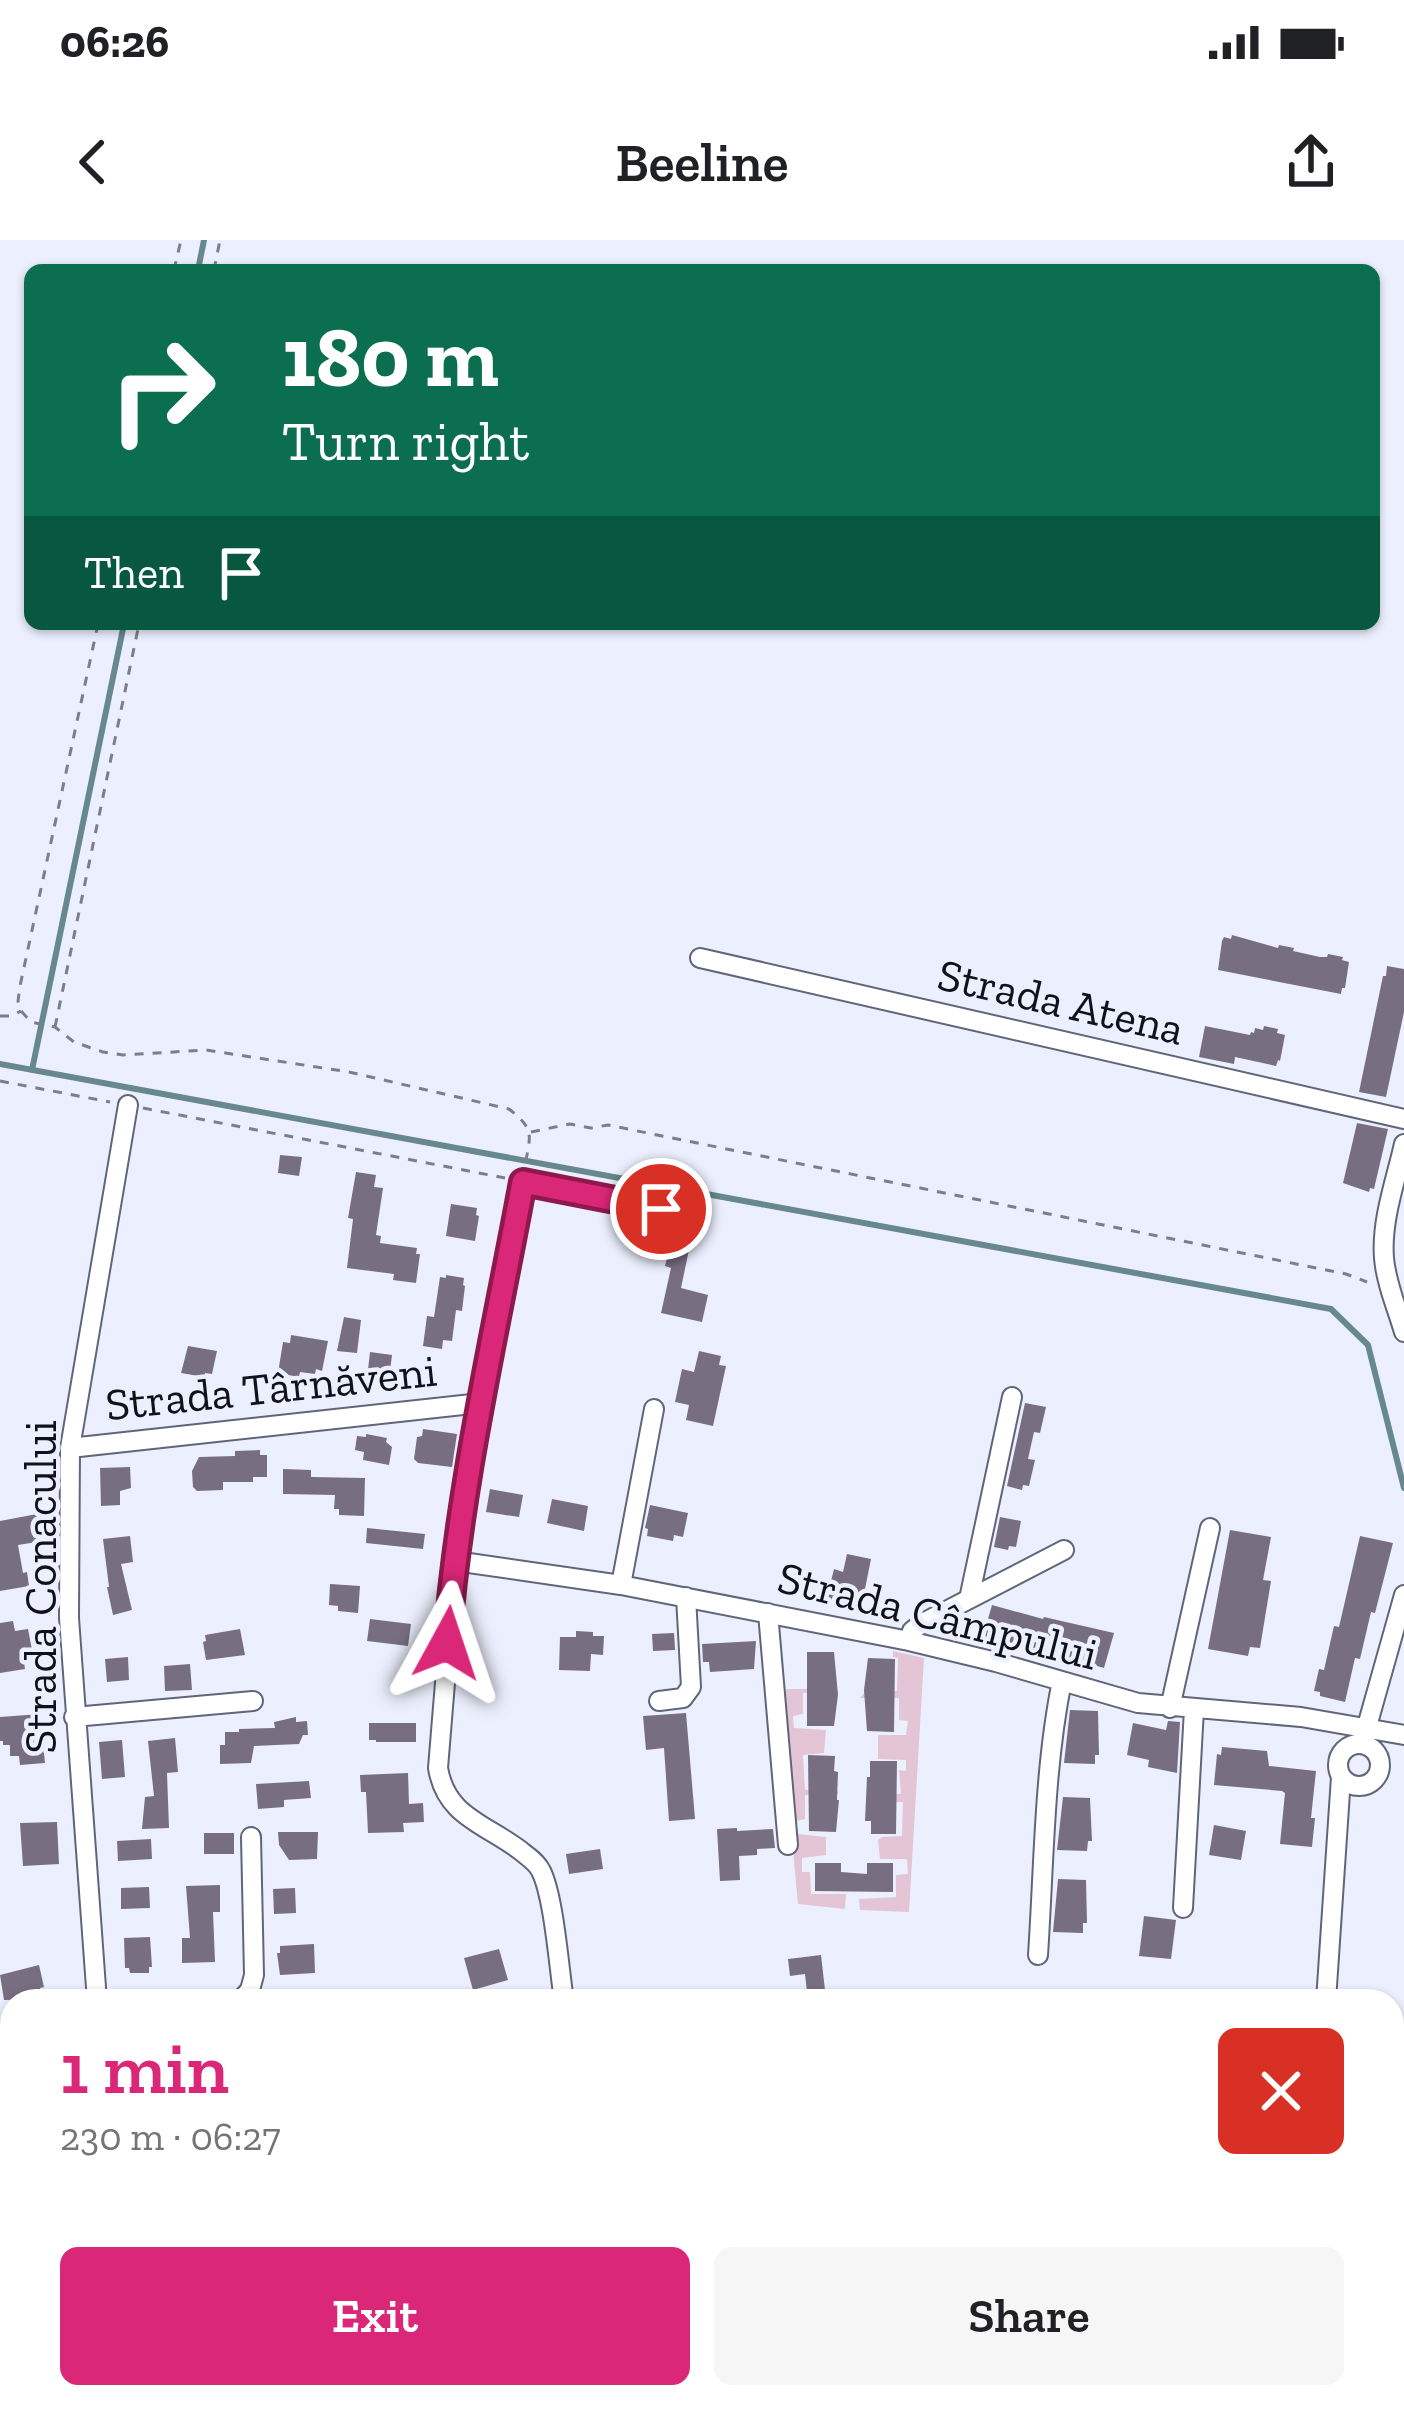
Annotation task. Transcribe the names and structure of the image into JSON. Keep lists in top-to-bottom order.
{
  "streets": {
    "street": [
      "Strada Atena",
      "Strada Târnăveni",
      "Strada Conacului",
      "Strada Câmpului"
    ]
  },
  "crossings": [
    ["Strada Târnăveni", "Strada Conacului"]
  ],
  "page": {
    "status": "06:26",
    "header": "Beeline",
    "turn": ["180 m", "Turn right"],
    "then": "Then",
    "heading": ["1 min", "230 m · 06:27"],
    "buttons": ["Exit", "Share"]
  }
}
